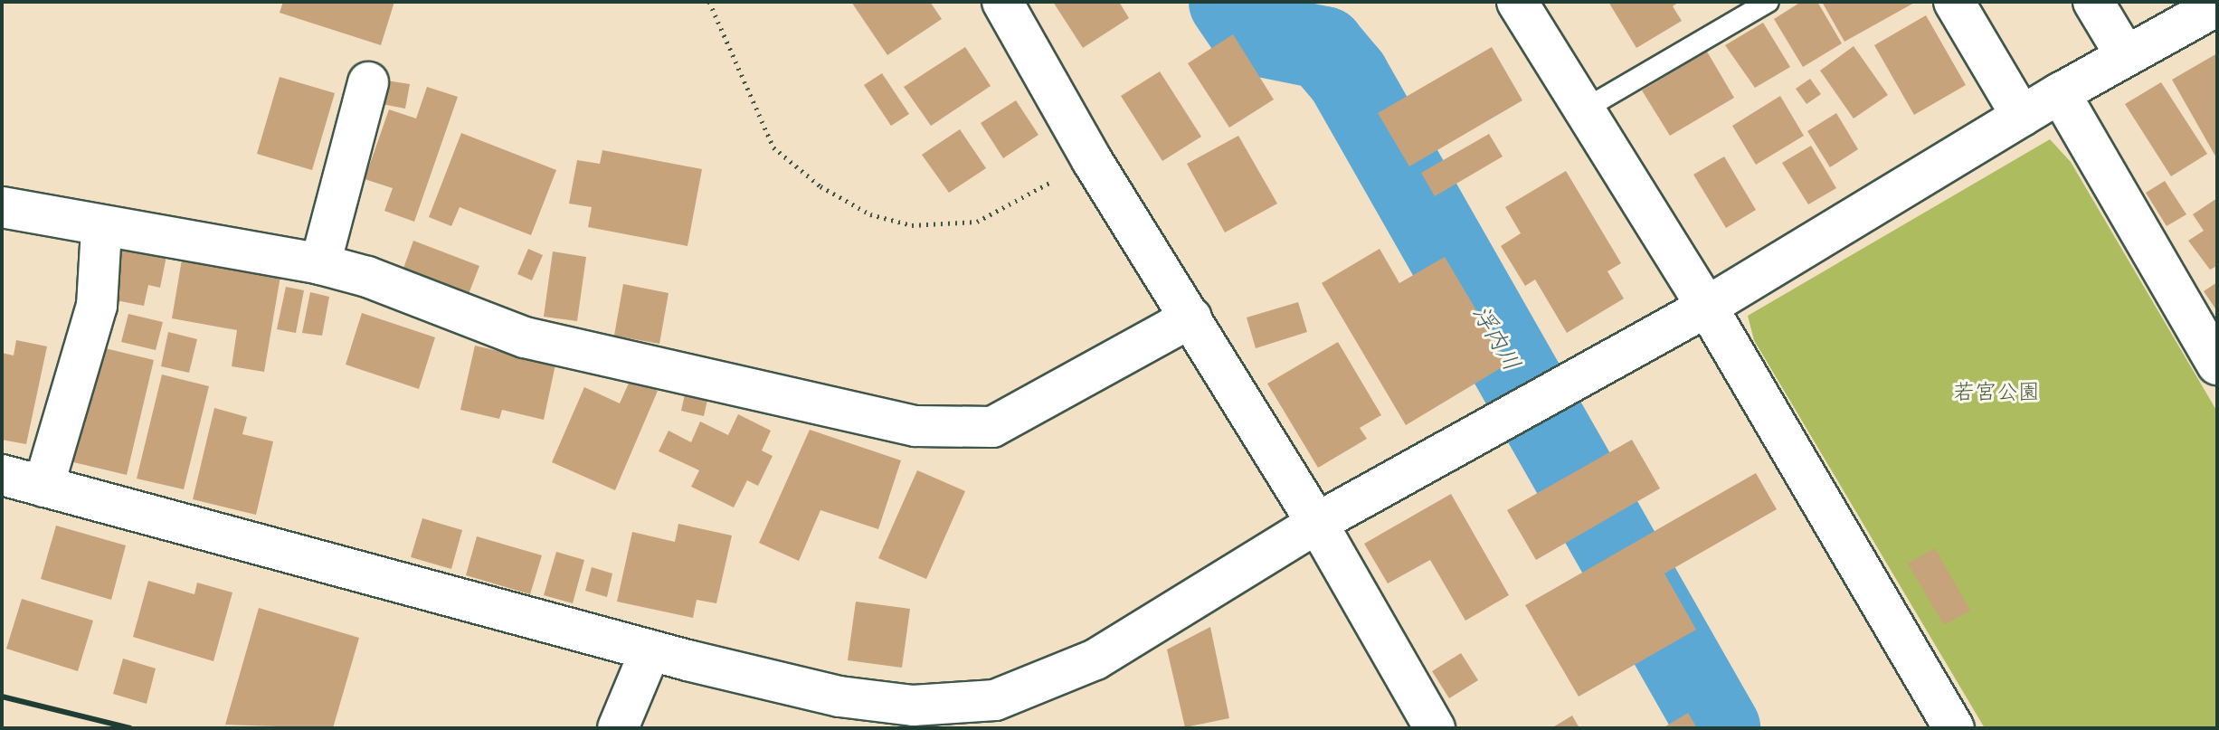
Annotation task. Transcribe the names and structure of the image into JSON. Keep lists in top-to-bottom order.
{
  "water": ["浮内川"],
  "parks": ["若宮公園"]
}
